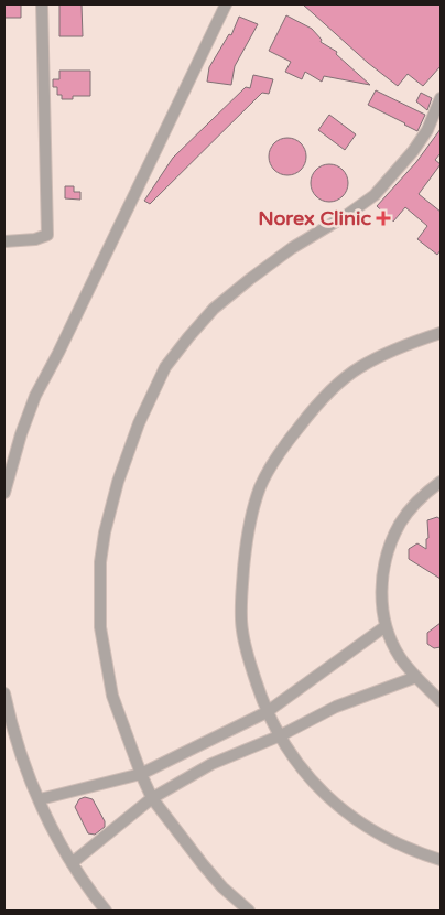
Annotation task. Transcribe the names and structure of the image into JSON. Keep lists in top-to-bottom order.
{
  "places": {
    "health": ["Norex Clinic"]
  }
}
